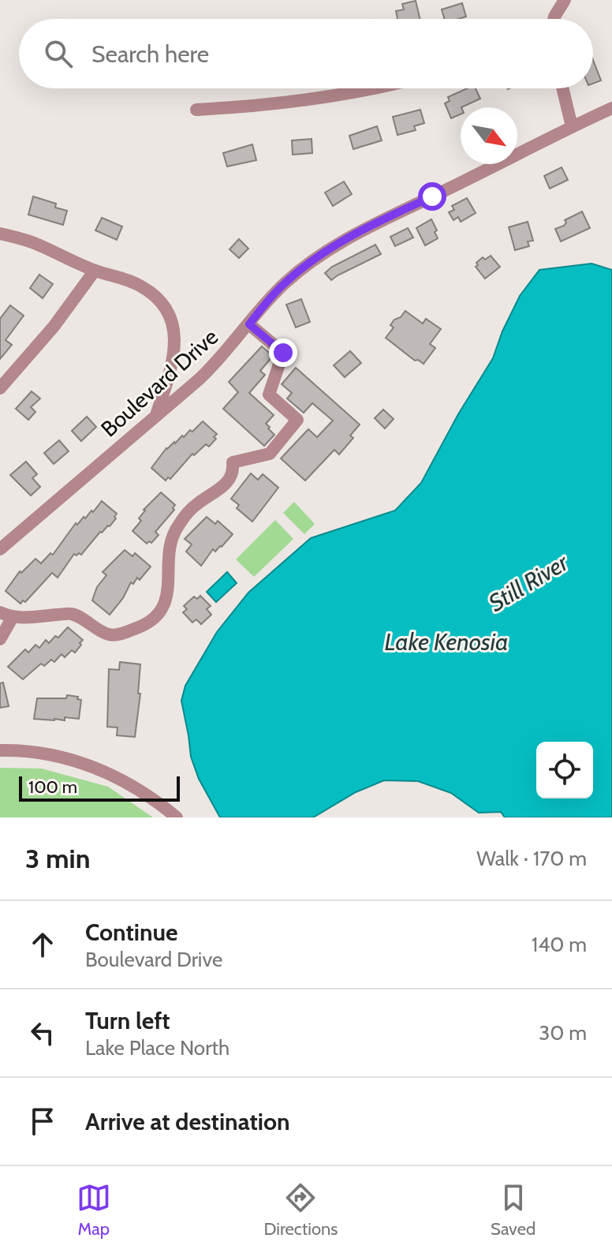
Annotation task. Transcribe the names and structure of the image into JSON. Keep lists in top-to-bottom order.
{
  "streets": {
    "street": ["Boulevard Drive"]
  },
  "water": ["Still River", "Lake Kenosia"],
  "scale_bar": "100 m",
  "north": "bottom right",
  "page": {
    "search": "Search here",
    "scale": "100 m",
    "heading": ["3 min", "Walk · 170 m"],
    "list": [
      ["Continue", "Boulevard Drive", "140 m"],
      ["Turn left", "Lake Place North", "30 m"],
      "Arrive at destination"
    ],
    "nav": ["Map", "Directions", "Saved"]
  }
}
